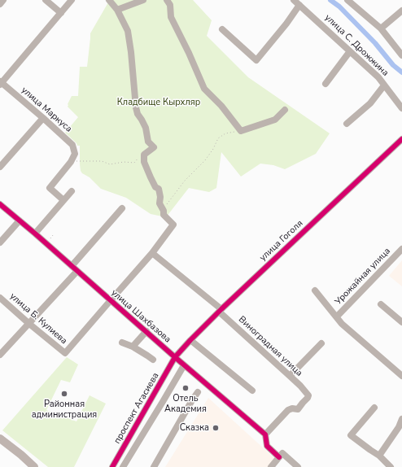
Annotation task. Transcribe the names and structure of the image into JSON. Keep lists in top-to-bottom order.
{
  "streets": {
    "street": [
      "улица С. Дрожжина",
      "улица Маркуса",
      "улица Гоголя",
      "Урожайная улица",
      "улица Шахбазова",
      "улица Б. Кулиева",
      "Виноградная улица",
      "проспект Агасиева"
    ]
  },
  "crossings": [
    ["улица Гоголя", "улица Шахбазова"],
    ["улица Гоголя", "Виноградная улица"],
    ["улица Гоголя", "проспект Агасиева"],
    ["улица Шахбазова", "улица Б. Кулиева"],
    ["улица Шахбазова", "Виноградная улица"],
    ["улица Шахбазова", "проспект Агасиева"]
  ],
  "parks": ["Кладбище Кырхляр"],
  "places": ["Отель Академия", "Районная администрация", "Сказка"]
}
